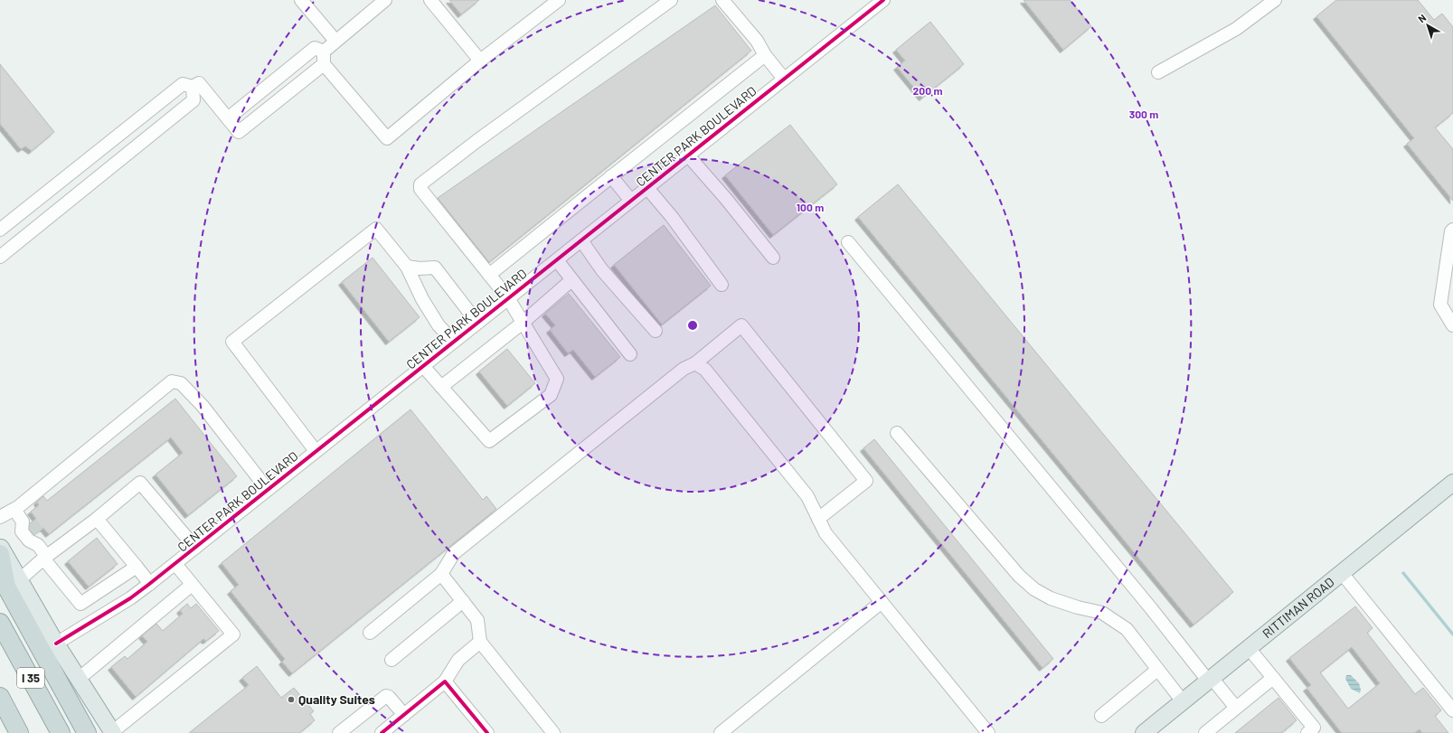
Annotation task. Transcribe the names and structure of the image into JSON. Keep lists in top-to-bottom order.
{
  "streets": {
    "highway": ["I 35"],
    "main road": ["RITTIMAN ROAD"],
    "street": ["CENTER PARK BOULEVARD"]
  },
  "places": ["Quality Suites"],
  "north": "top left",
  "rings": ["200 m", "300 m", "100 m"]
}
